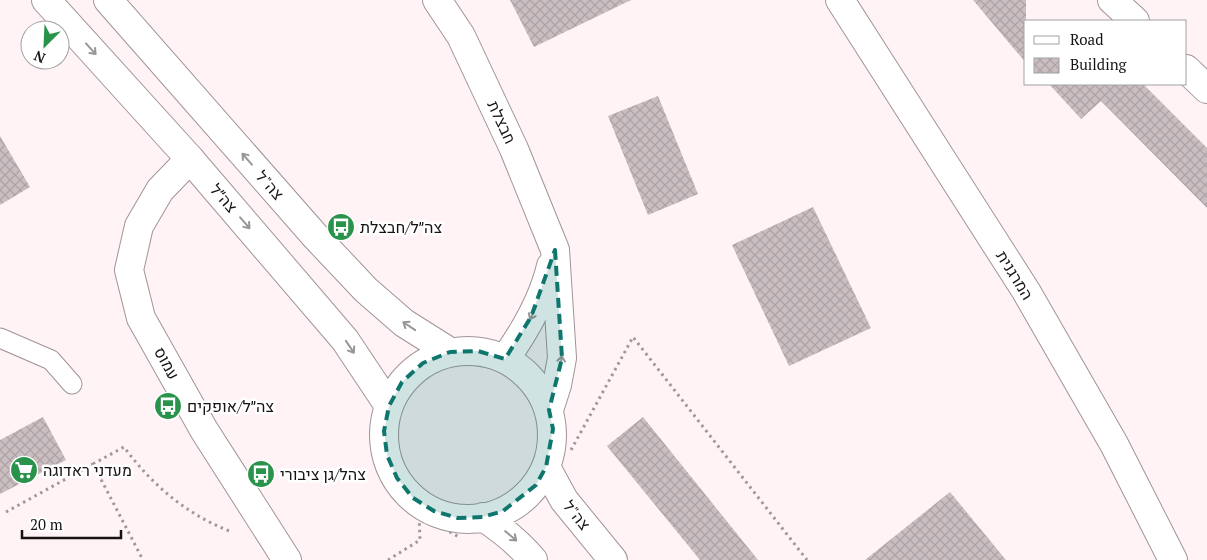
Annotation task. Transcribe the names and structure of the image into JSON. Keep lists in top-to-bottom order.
{
  "streets": {
    "main road": [
      "חבצלת",
      "צה\"ל",
      "צה״ל",
      "המרגנית",
      "עמוס"
    ]
  },
  "crossings": [
    ["חבצלת", "צה\"ל"],
    ["חבצלת", "צה״ל"],
    ["צה\"ל", "צה״ל"],
    ["צה״ל", "עמוס"]
  ],
  "one_way": ["צה\"ל", "צה״ל"],
  "places": {
    "bus stop": ["צה״ל/חבצלת", "צה״ל/אופקים", "צהל/גן ציבורי"],
    "supermarket": ["מעדני ראדוגה"]
  },
  "legend": ["Road", "Building"],
  "scale_bar": "20 m",
  "north": "bottom left"
}
